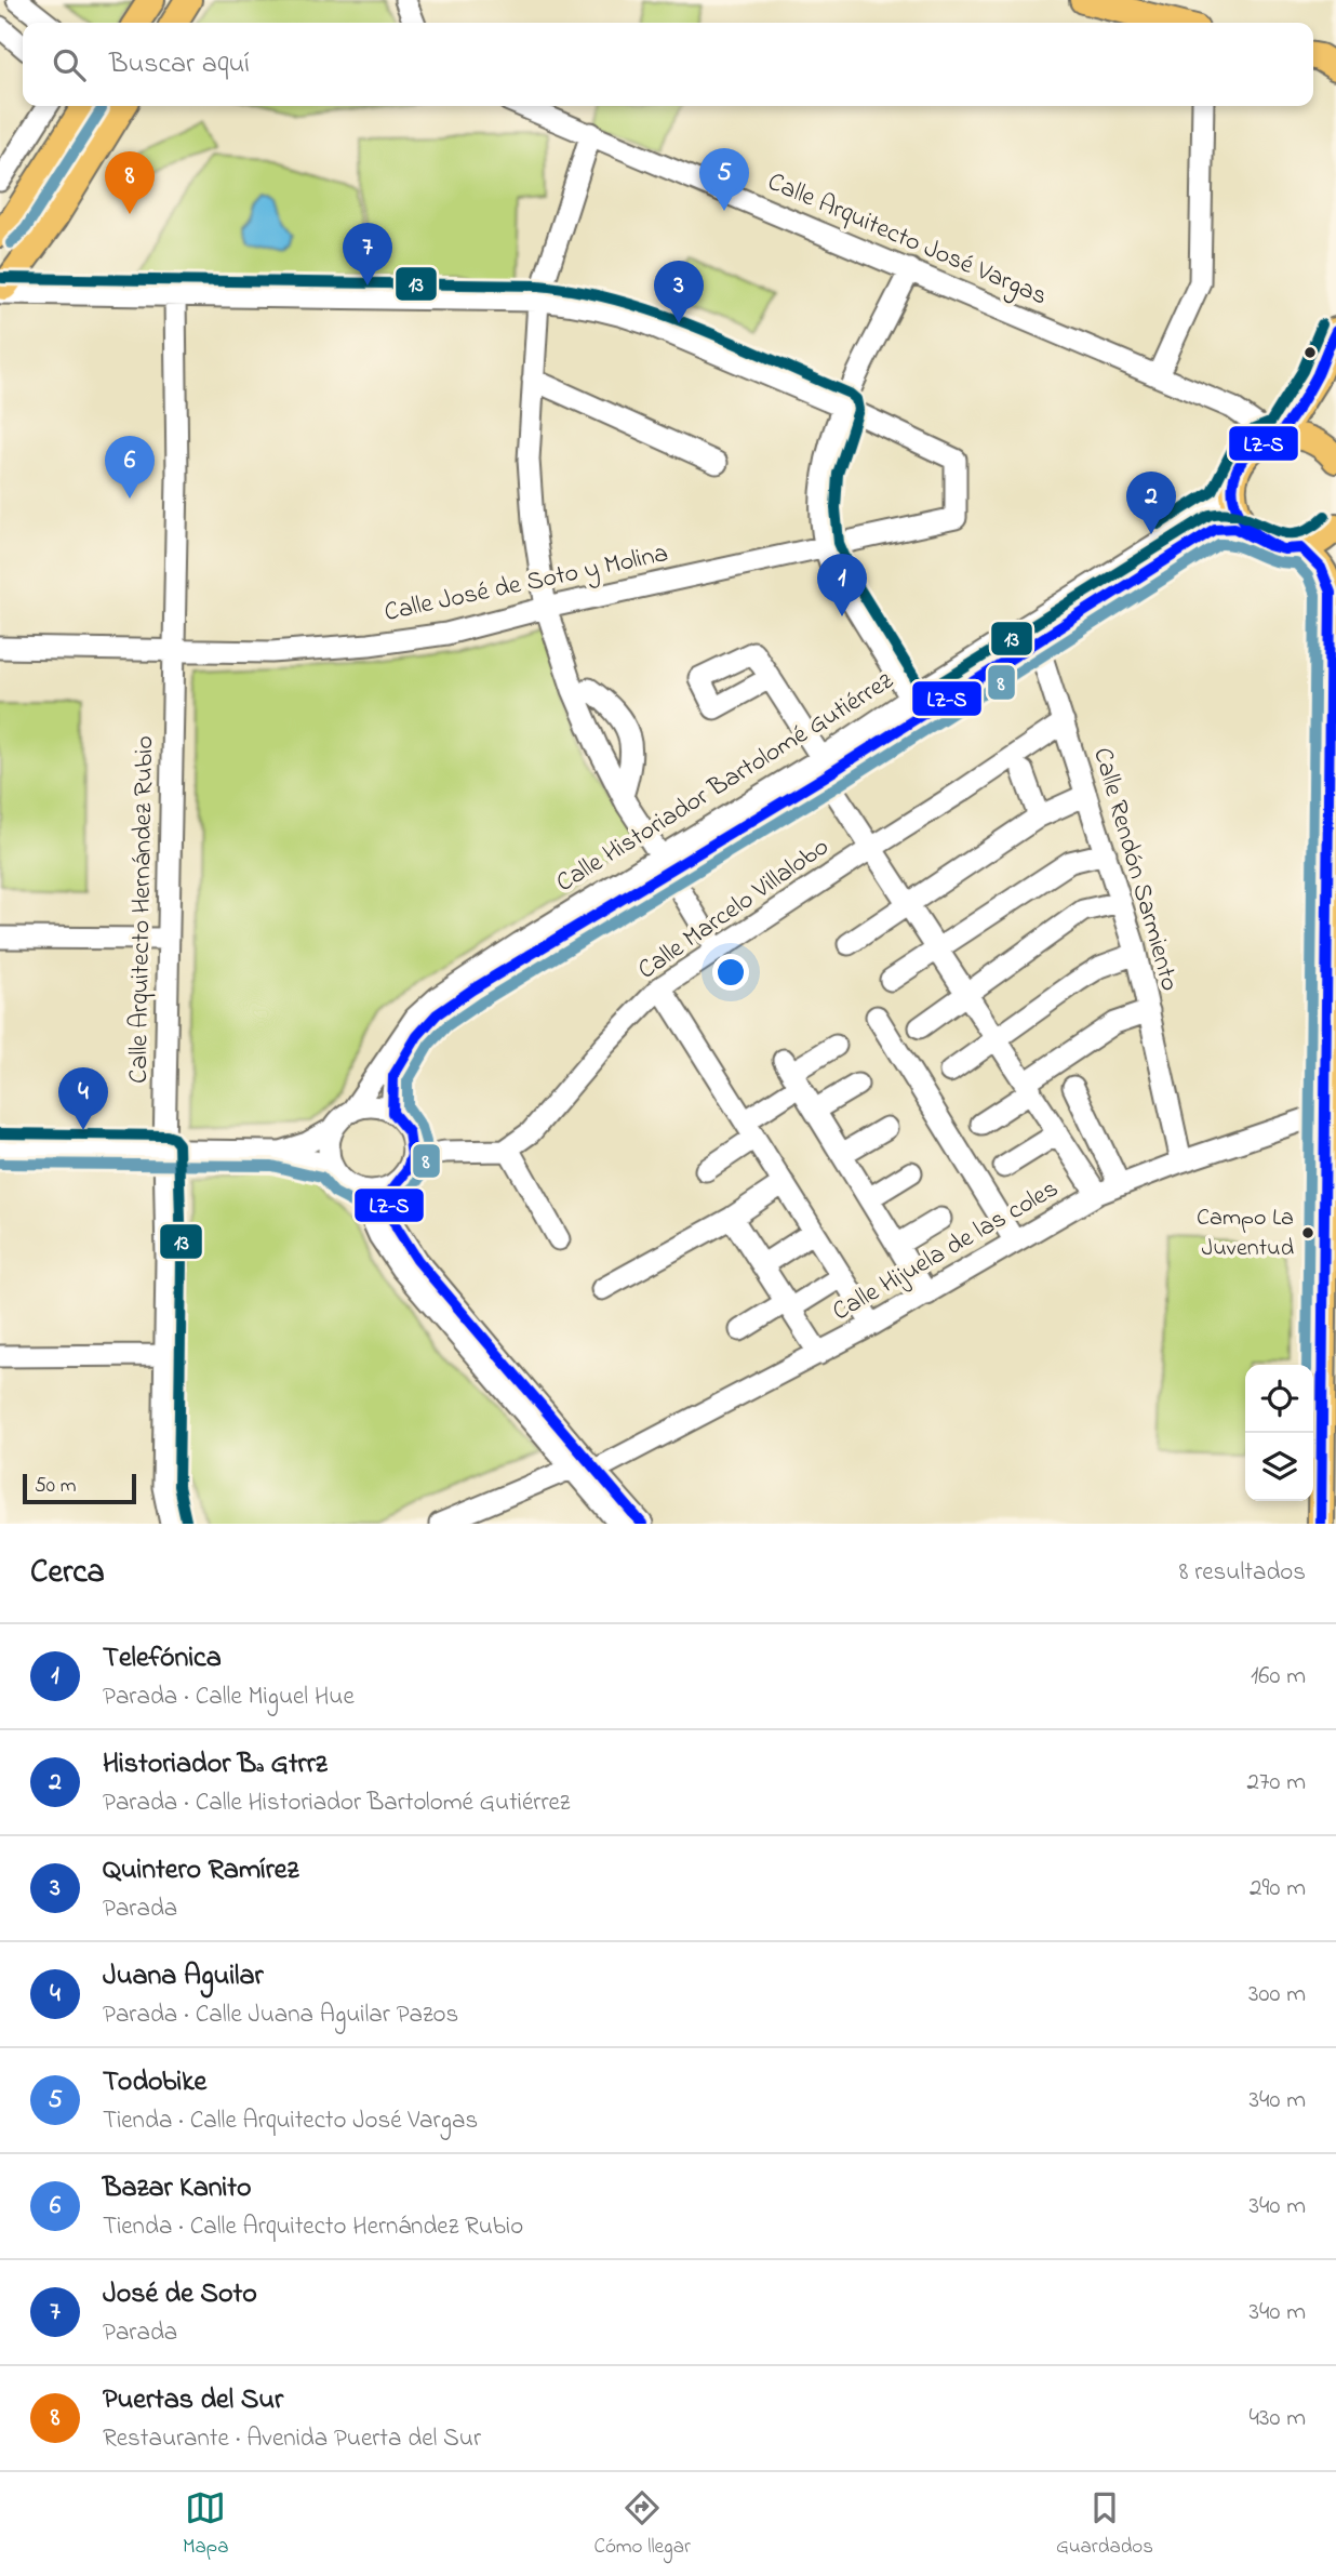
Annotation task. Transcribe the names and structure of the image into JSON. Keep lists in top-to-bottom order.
{
  "streets": {
    "street": [
      "Calle Arquitecto José Vargas",
      "Calle José de Soto y Molina",
      "Calle Historiador Bartolomé Gutiérrez",
      "Calle Rendón Sarmiento",
      "Calle Arquitecto Hernández Rubio",
      "Calle Marcelo Villalobo",
      "Calle Hijuela de las coles"
    ]
  },
  "crossings": [
    ["Calle José de Soto y Molina", "Calle Arquitecto Hernández Rubio"],
    ["Calle Historiador Bartolomé Gutiérrez", "Calle Rendón Sarmiento"],
    ["Calle Rendón Sarmiento", "Calle Marcelo Villalobo"],
    ["Calle Rendón Sarmiento", "Calle Hijuela de las coles"]
  ],
  "places": ["Campo La Juventud"],
  "lines": ["transit line 8", "transit line 13", "transit line LZ-S"],
  "scale_bar": "50 m",
  "page": {
    "search": "Buscar aquí",
    "pins": [
      "5",
      "8",
      "7",
      "3",
      "6",
      "2",
      "1",
      "4"
    ],
    "scale": "50 m",
    "heading": ["Cerca", "8 resultados"],
    "list": [
      {
        "mark": "1",
        "name": "Telefónica",
        "note": "Parada · Calle Miguel Hue",
        "value": "160 m"
      },
      {
        "mark": "2",
        "name": "Historiador Bª Gtrrz",
        "note": "Parada · Calle Historiador Bartolomé Gutiérrez",
        "value": "270 m"
      },
      {
        "mark": "3",
        "name": "Quintero Ramírez",
        "note": "Parada",
        "value": "290 m"
      },
      {
        "mark": "4",
        "name": "Juana Aguilar",
        "note": "Parada · Calle Juana Aguilar Pazos",
        "value": "300 m"
      },
      {
        "mark": "5",
        "name": "Todobike",
        "note": "Tienda · Calle Arquitecto José Vargas",
        "value": "340 m"
      },
      {
        "mark": "6",
        "name": "Bazar Kanito",
        "note": "Tienda · Calle Arquitecto Hernández Rubio",
        "value": "340 m"
      },
      {
        "mark": "7",
        "name": "José de Soto",
        "note": "Parada",
        "value": "340 m"
      },
      {
        "mark": "8",
        "name": "Puertas del Sur",
        "note": "Restaurante · Avenida Puerta del Sur",
        "value": "430 m"
      }
    ],
    "nav": ["Mapa", "Cómo llegar", "Guardados"]
  }
}
